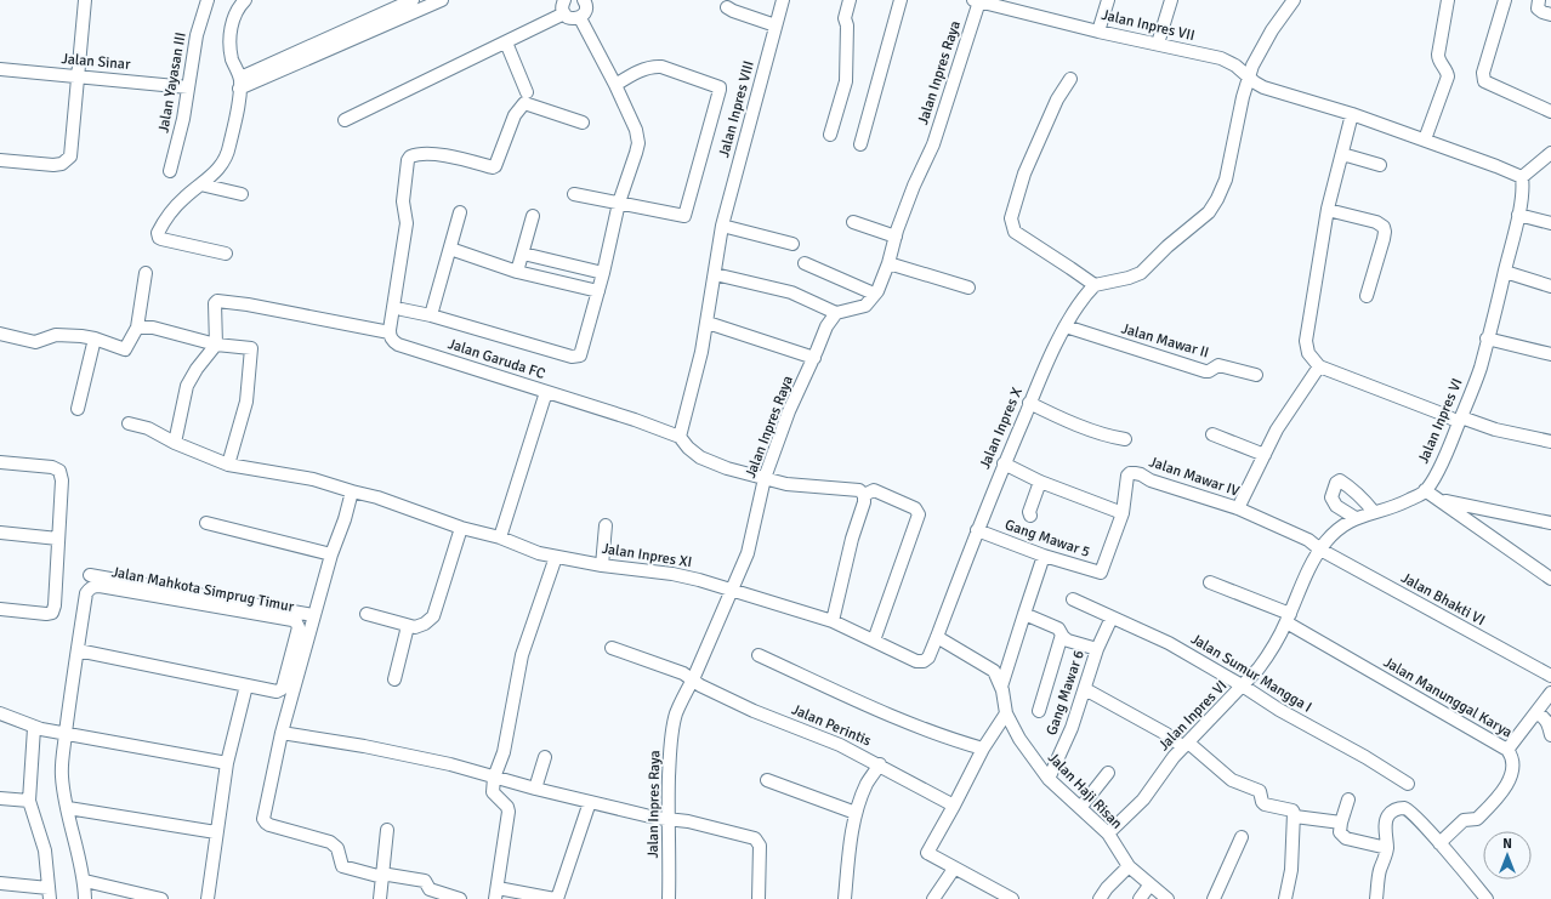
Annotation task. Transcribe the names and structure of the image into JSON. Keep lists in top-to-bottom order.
{
  "streets": {
    "street": [
      "Jalan Inpres VII",
      "Jalan Sinar",
      "Jalan Inpres Raya",
      "Jalan Yayasan III",
      "Jalan Inpres VIII",
      "Jalan Mawar II",
      "Jalan Garuda FC",
      "Jalan Inpres VI",
      "Jalan Inpres X",
      "Jalan Mawar IV",
      "Gang Mawar 5",
      "Jalan Inpres XI",
      "Jalan Mahkota Simprug Timur",
      "Jalan Bhakti VI",
      "Jalan Sumur Mangga I",
      "Gang Mawar 6",
      "Jalan Manunggal Karya",
      "Jalan Perintis",
      "Jalan Haji Risan"
    ]
  },
  "crossings": [
    ["Jalan Inpres VII", "Jalan Inpres Raya"],
    ["Jalan Sinar", "Jalan Yayasan III"],
    ["Jalan Inpres Raya", "Jalan Garuda FC"],
    ["Jalan Inpres Raya", "Jalan Inpres X"],
    ["Jalan Inpres Raya", "Jalan Inpres XI"],
    ["Jalan Inpres Raya", "Jalan Perintis"],
    ["Jalan Inpres VIII", "Jalan Garuda FC"],
    ["Jalan Mawar II", "Jalan Inpres X"],
    ["Jalan Garuda FC", "Jalan Inpres X"],
    ["Jalan Inpres VI", "Jalan Mawar IV"],
    ["Jalan Inpres VI", "Jalan Bhakti VI"],
    ["Jalan Inpres VI", "Jalan Sumur Mangga I"],
    ["Jalan Inpres VI", "Jalan Manunggal Karya"],
    ["Jalan Inpres VI", "Jalan Haji Risan"],
    ["Jalan Inpres X", "Gang Mawar 5"],
    ["Jalan Inpres X", "Jalan Inpres XI"],
    ["Jalan Inpres X", "Jalan Haji Risan"],
    ["Jalan Mawar IV", "Gang Mawar 5"],
    ["Jalan Mawar IV", "Jalan Bhakti VI"],
    ["Jalan Sumur Mangga I", "Gang Mawar 6"],
    ["Gang Mawar 6", "Jalan Haji Risan"]
  ],
  "north": "top"
}
